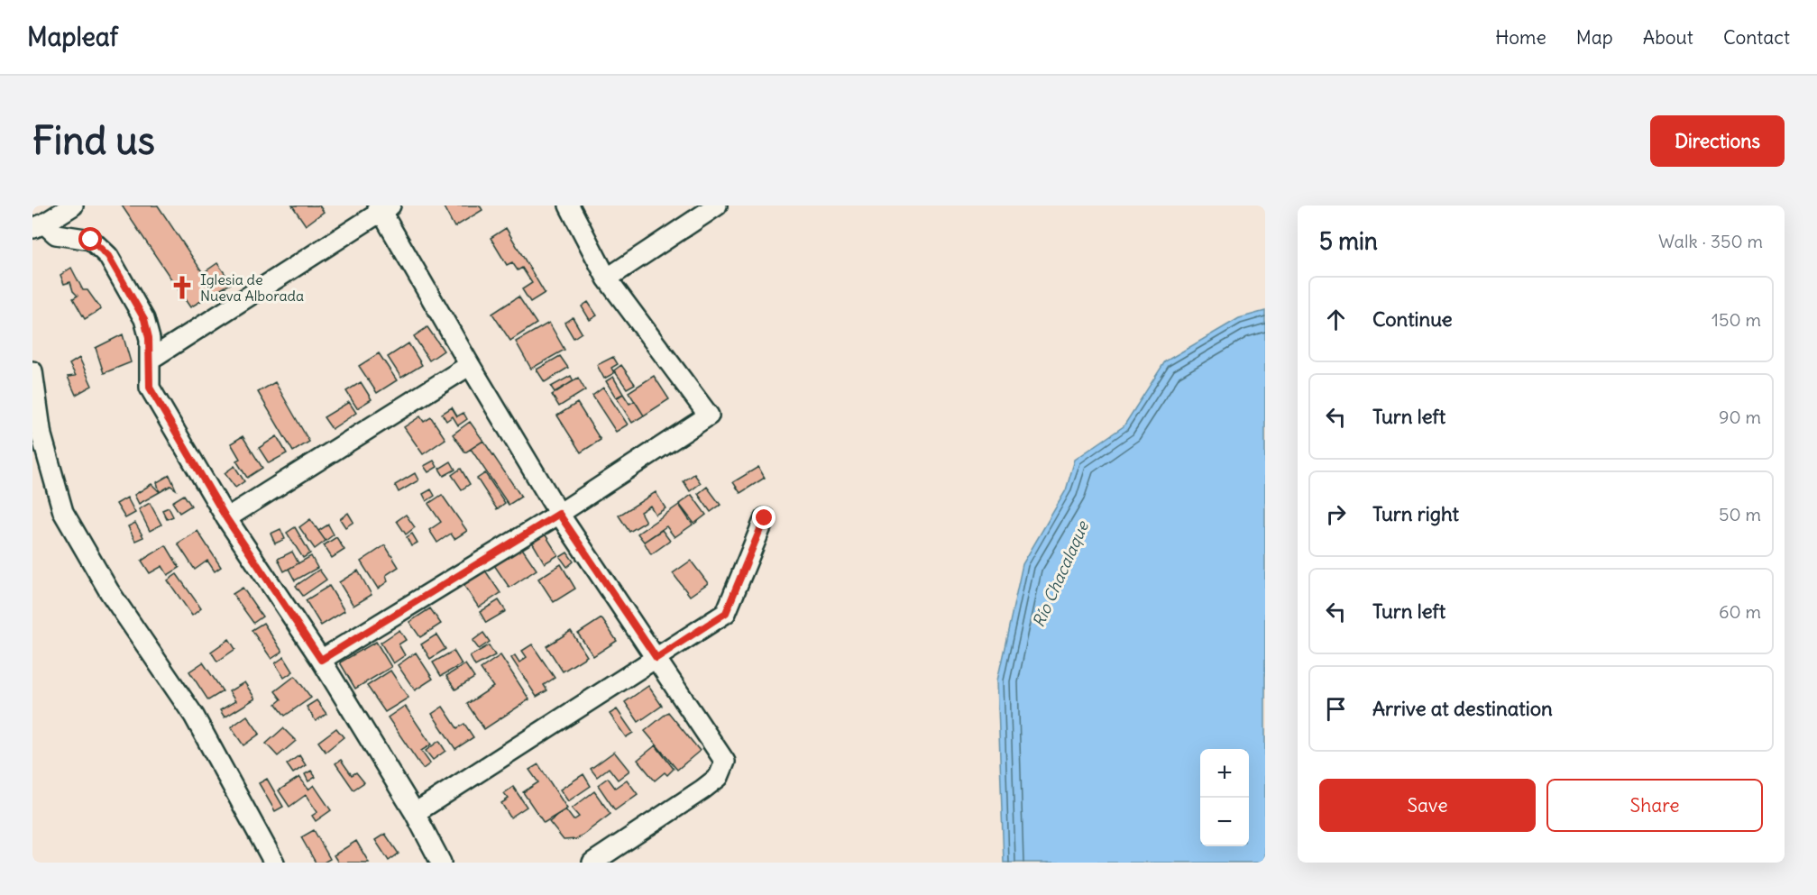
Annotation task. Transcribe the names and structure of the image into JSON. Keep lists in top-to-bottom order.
{
  "water": ["Río Chacalaque"],
  "places": {
    "church": ["Iglesia de Nueva Alborada"]
  },
  "page": {
    "header": "Mapleaf",
    "nav": [
      "Home",
      "Map",
      "About",
      "Contact"
    ],
    "buttons": [
      "Directions",
      ["Save", "Share"]
    ],
    "title": "Find us",
    "heading": ["5 min", "Walk · 350 m"],
    "list": [
      ["Continue", "150 m"],
      ["Turn left", "90 m"],
      ["Turn right", "50 m"],
      ["Turn left", "60 m"],
      "Arrive at destination"
    ],
    "map_buttons": ["+", "−"]
  }
}
